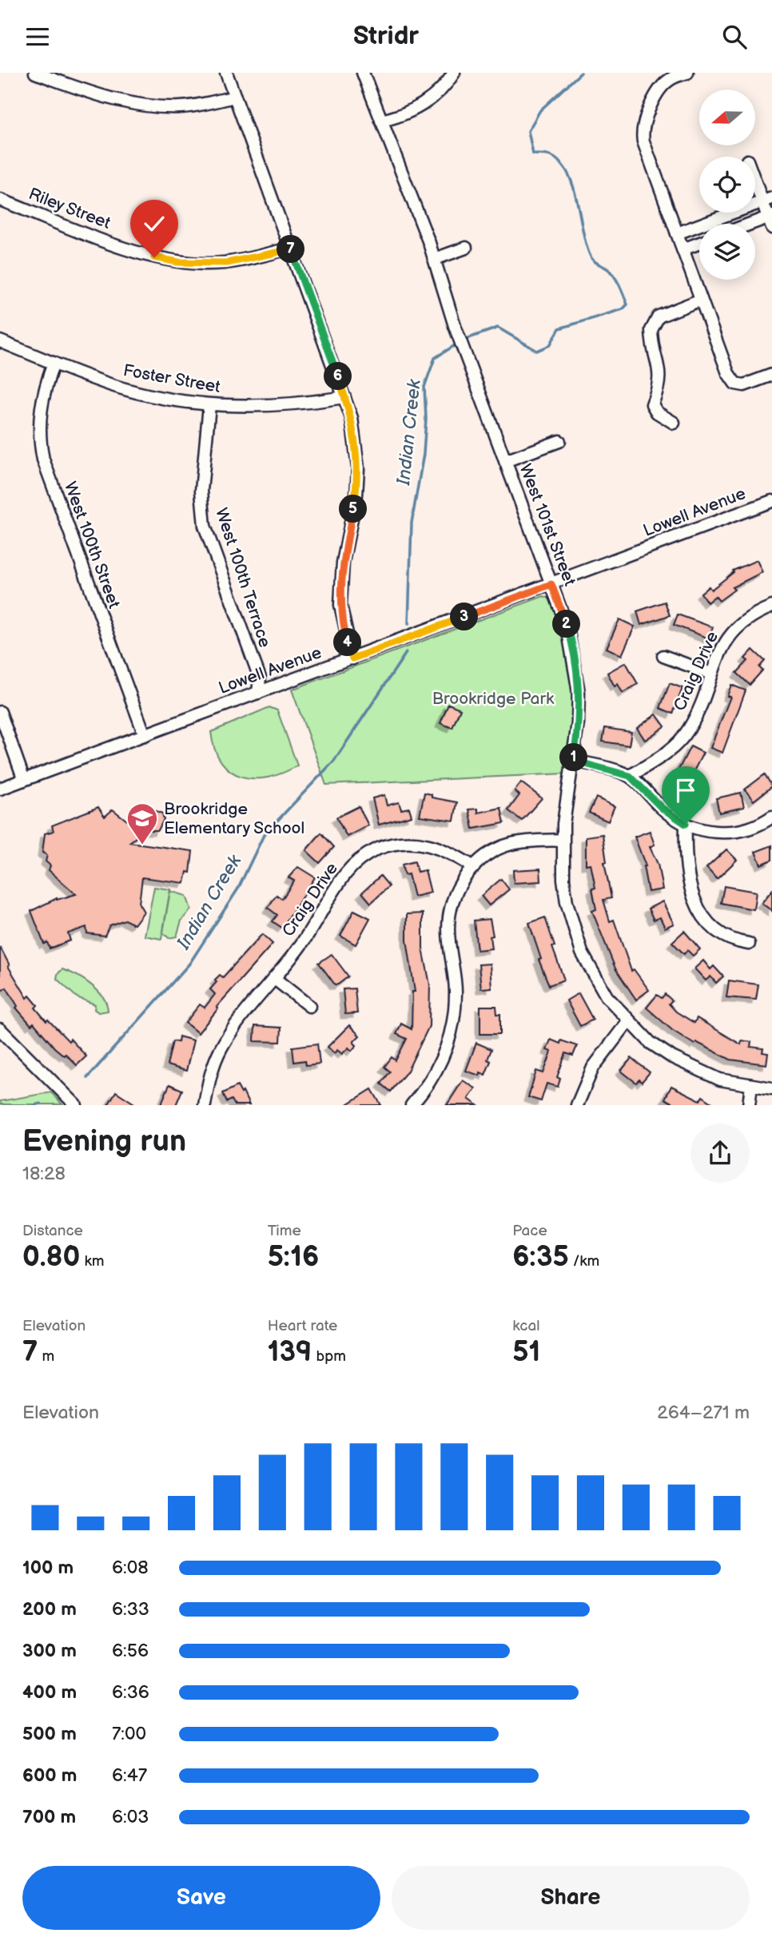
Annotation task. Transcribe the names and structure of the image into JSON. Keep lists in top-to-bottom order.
{
  "streets": {
    "street": [
      "Riley Street",
      "Foster Street",
      "Lowell Avenue",
      "West 101st Street",
      "West 100th Street",
      "West 100th Terrace",
      "Craig Drive"
    ]
  },
  "crossings": [
    ["Foster Street", "West 100th Street"],
    ["Foster Street", "West 100th Terrace"],
    ["Lowell Avenue", "West 101st Street"],
    ["Lowell Avenue", "West 100th Street"],
    ["Lowell Avenue", "West 100th Terrace"]
  ],
  "water": ["Indian Creek"],
  "parks": ["Brookridge Park"],
  "places": {
    "school or university": ["Brookridge Elementary School"]
  },
  "north": "left",
  "page": {
    "header": "Stridr",
    "pins": [
      "7",
      "6",
      "5",
      "3",
      "2",
      "4",
      "1"
    ],
    "heading": ["Evening run", "18:28"],
    "stats": [
      ["Distance", "0.80 km"],
      ["Time", "5:16"],
      ["Pace", "6:35 /km"],
      ["Elevation", "7 m"],
      ["Heart rate", "139 bpm"],
      ["kcal", "51"]
    ],
    "chart": ["Elevation", "264–271 m"],
    "list": [
      {
        "name": "100 m",
        "note": "6:08"
      },
      {
        "name": "200 m",
        "note": "6:33"
      },
      {
        "name": "300 m",
        "note": "6:56"
      },
      {
        "name": "400 m",
        "note": "6:36"
      },
      {
        "name": "500 m",
        "note": "7:00"
      },
      {
        "name": "600 m",
        "note": "6:47"
      },
      {
        "name": "700 m",
        "note": "6:03"
      }
    ],
    "buttons": ["Save", "Share"]
  }
}
